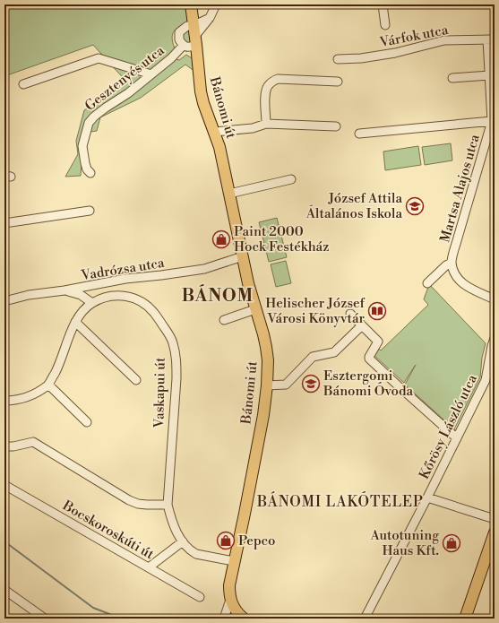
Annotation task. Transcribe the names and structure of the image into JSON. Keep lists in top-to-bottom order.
{
  "streets": {
    "main road": ["Bánomi út"],
    "street": [
      "Várfok utca",
      "Gesztenyés utca",
      "Martsa Alajos utca",
      "Vadrózsa utca",
      "Vaskapui út",
      "Kőrösy László utca",
      "Bocskoroskúti út"
    ]
  },
  "crossings": [
    ["Várfok utca", "Martsa Alajos utca"],
    ["Bánomi út", "Vadrózsa utca"],
    ["Bánomi út", "Vaskapui út"]
  ],
  "districts": ["BÁNOM", "BÁNOMI LAKÓTELEP"],
  "places": {
    "school or university": ["József Attila Általános Iskola", "Esztergomi Bánomi Óvoda"],
    "shop": ["Paint 2000 Hock Festékház", "Pepco", "Autotuning Haus Kft."],
    "library": ["Helischer József Városi Könyvtár"]
  }
}
